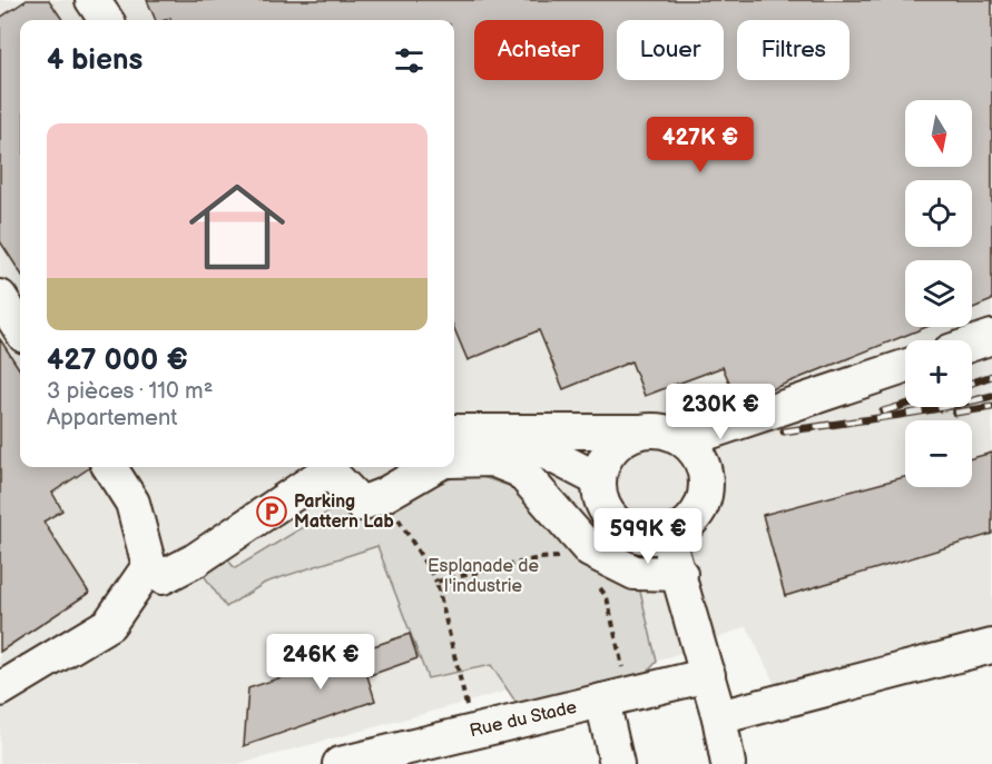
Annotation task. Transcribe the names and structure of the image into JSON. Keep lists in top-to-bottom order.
{
  "streets": {
    "street": ["Rue du Stade"]
  },
  "parks": ["Esplanade de l'industrie"],
  "places": {
    "parking": ["Parking Mattern Lab"]
  },
  "north": "bottom",
  "page": {
    "chip": ["Acheter", "Louer", "Filtres"],
    "heading": "4 biens",
    "map_buttons": ["+", "−"],
    "list": [
      {
        "name": "427 000 €",
        "note": "3 pièces · 110 m² · Appartement"
      }
    ],
    "price": [
      "427K €",
      "230K €",
      "599K €",
      "246K €"
    ]
  }
}
